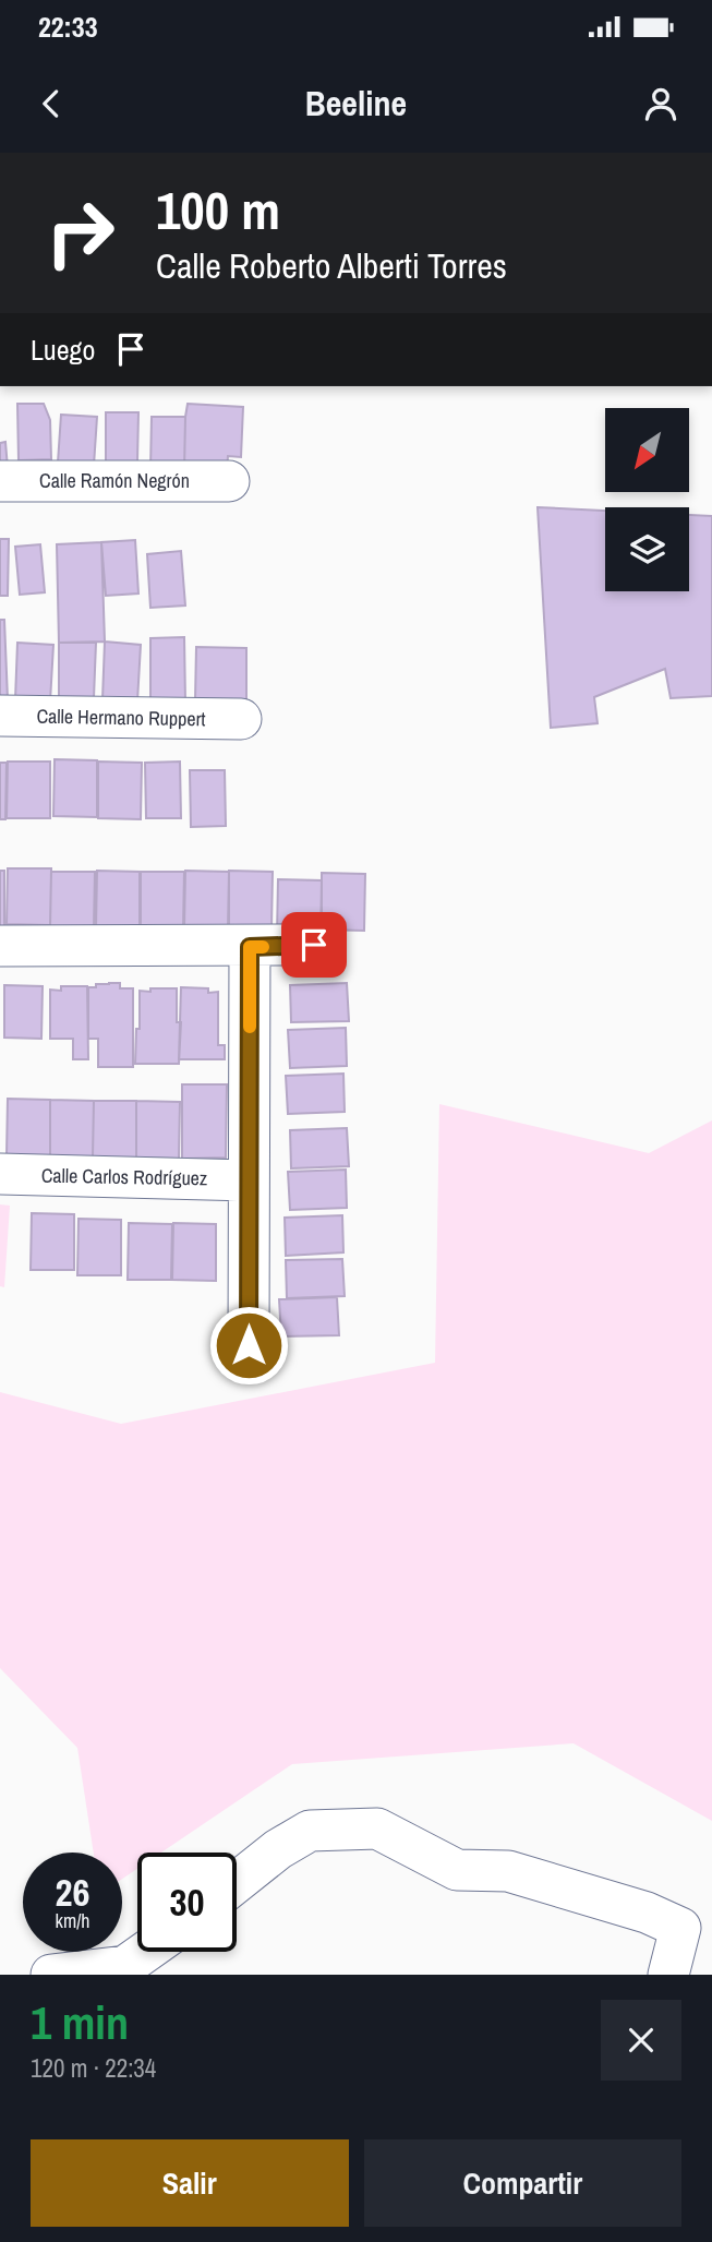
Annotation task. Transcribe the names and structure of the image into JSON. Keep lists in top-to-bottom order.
{
  "streets": {
    "street": ["Calle Ramón Negrón", "Calle Hermano Ruppert", "Calle Carlos Rodríguez"]
  },
  "north": "bottom left",
  "page": {
    "status": "22:33",
    "header": "Beeline",
    "turn": ["100 m", "Calle Roberto Alberti Torres"],
    "then": "Luego",
    "speed": "26 km/h",
    "limit": "30",
    "heading": ["1 min", "120 m · 22:34"],
    "buttons": ["Salir", "Compartir"]
  }
}
